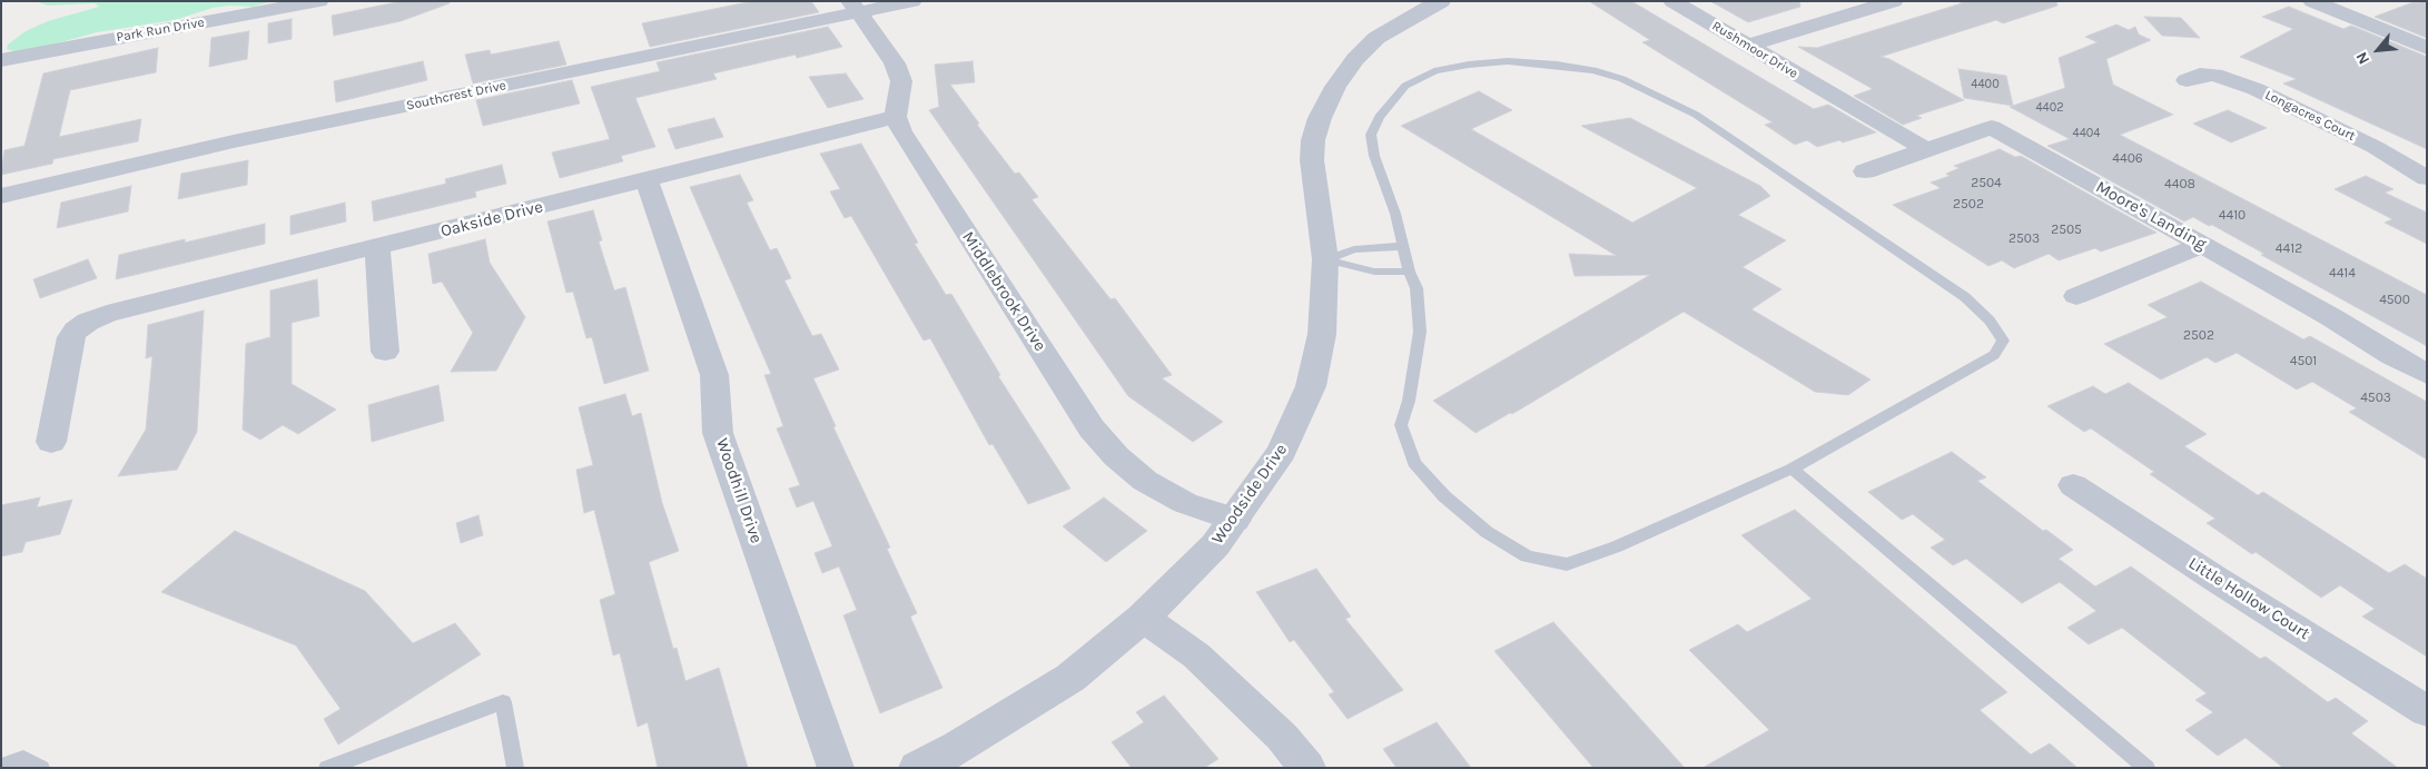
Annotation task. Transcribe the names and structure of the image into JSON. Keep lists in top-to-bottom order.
{
  "streets": {
    "street": [
      "Park Run Drive",
      "Rushmoor Drive",
      "Southcrest Drive",
      "Longacres Court",
      "Moore's Landing",
      "Oakside Drive",
      "Middlebrook Drive",
      "Woodhill Drive",
      "Woodside Drive",
      "Little Hollow Court"
    ]
  },
  "crossings": [
    ["Rushmoor Drive", "Moore's Landing"],
    ["Oakside Drive", "Middlebrook Drive"],
    ["Oakside Drive", "Woodhill Drive"],
    ["Middlebrook Drive", "Woodside Drive"]
  ],
  "house_numbers": [
    "4400",
    "4402",
    "4404",
    "4406",
    "2504",
    "4408",
    "2502",
    "4410",
    "2505",
    "2503",
    "4412",
    "4414",
    "4500",
    "2502",
    "4501",
    "4503"
  ],
  "north": "bottom left"
}
